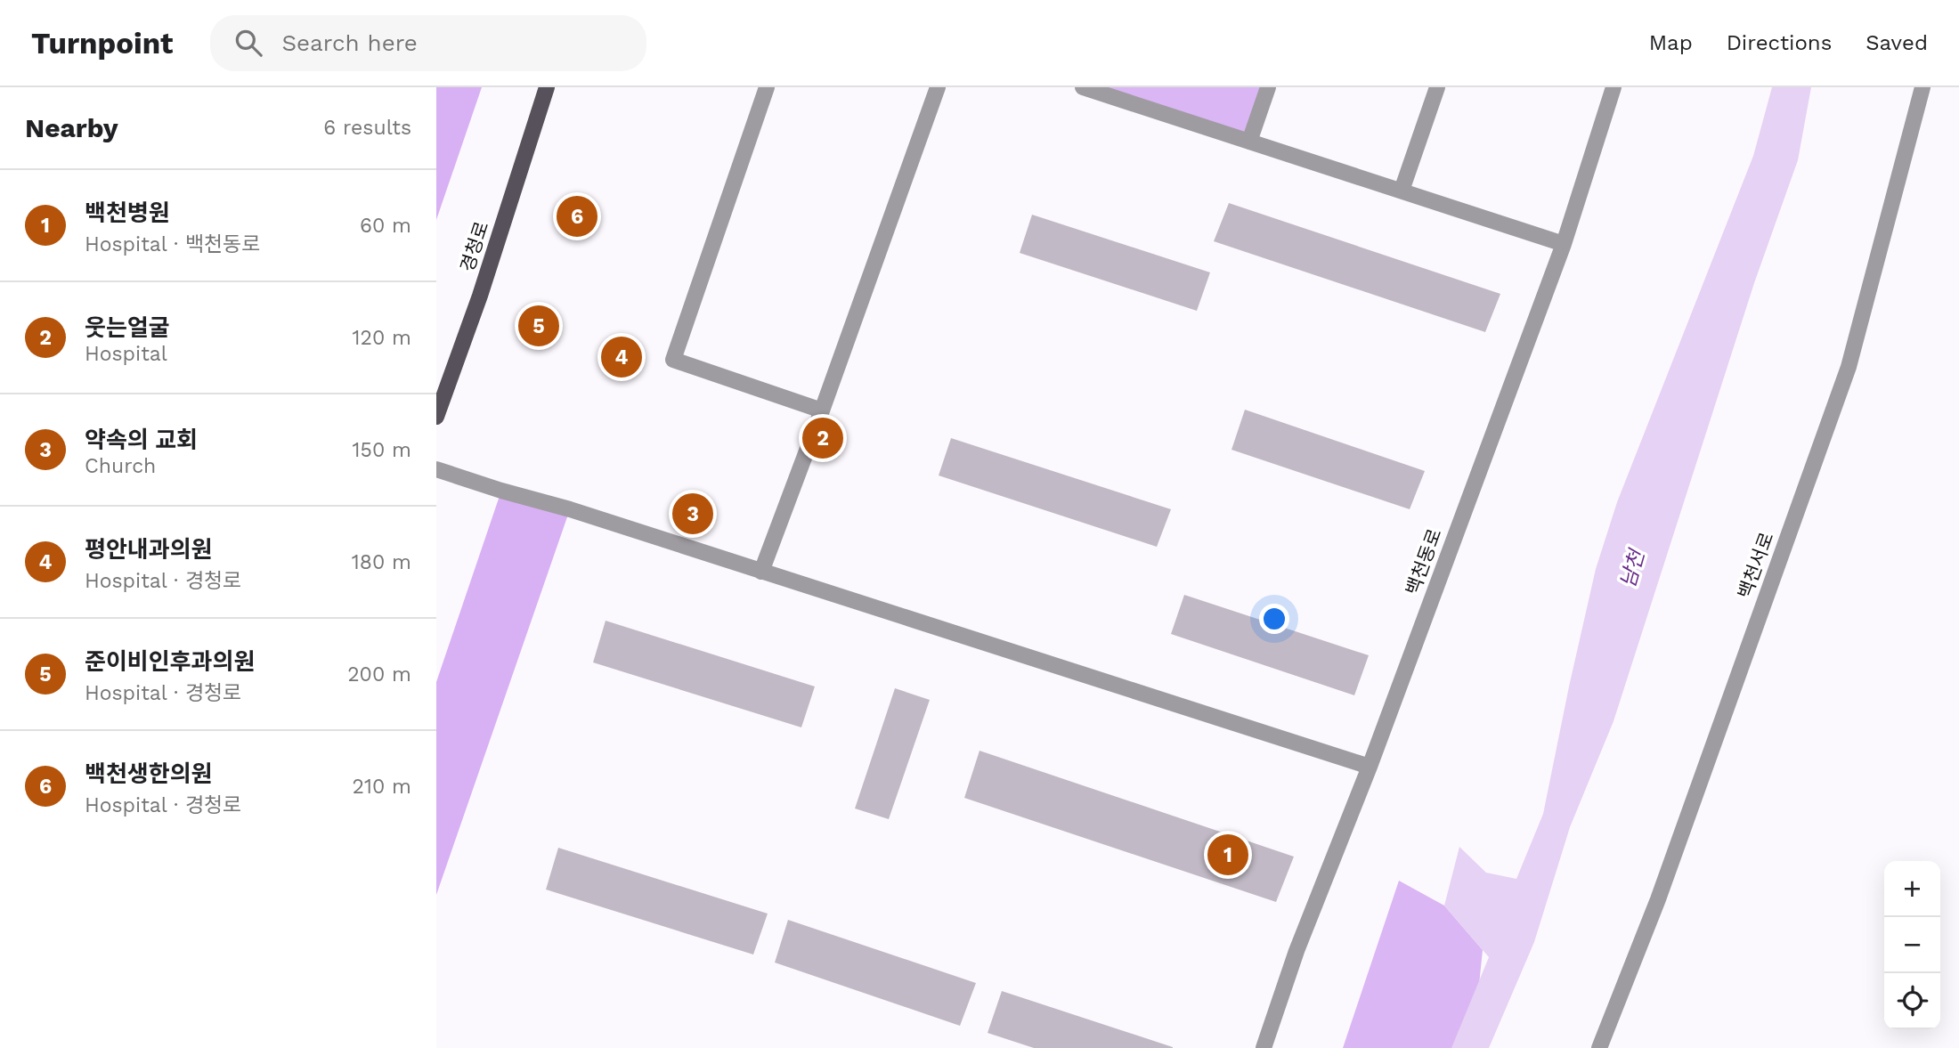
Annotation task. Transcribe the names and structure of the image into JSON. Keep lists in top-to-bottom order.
{
  "streets": {
    "main road": ["경청로"],
    "street": ["백천동로", "백천서로"]
  },
  "water": ["남천"],
  "page": {
    "header": "Turnpoint",
    "search": "Search here",
    "nav": ["Map", "Directions", "Saved"],
    "heading": ["Nearby", "6 results"],
    "list": [
      {
        "mark": "1",
        "name": "백천병원",
        "note": "Hospital · 백천동로",
        "value": "60 m"
      },
      {
        "mark": "2",
        "name": "웃는얼굴",
        "note": "Hospital",
        "value": "120 m"
      },
      {
        "mark": "3",
        "name": "약속의 교회",
        "note": "Church",
        "value": "150 m"
      },
      {
        "mark": "4",
        "name": "평안내과의원",
        "note": "Hospital · 경청로",
        "value": "180 m"
      },
      {
        "mark": "5",
        "name": "준이비인후과의원",
        "note": "Hospital · 경청로",
        "value": "200 m"
      },
      {
        "mark": "6",
        "name": "백천생한의원",
        "note": "Hospital · 경청로",
        "value": "210 m"
      }
    ],
    "pins": [
      "6",
      "5",
      "4",
      "2",
      "3",
      "1"
    ],
    "map_buttons": ["+", "−"]
  }
}
